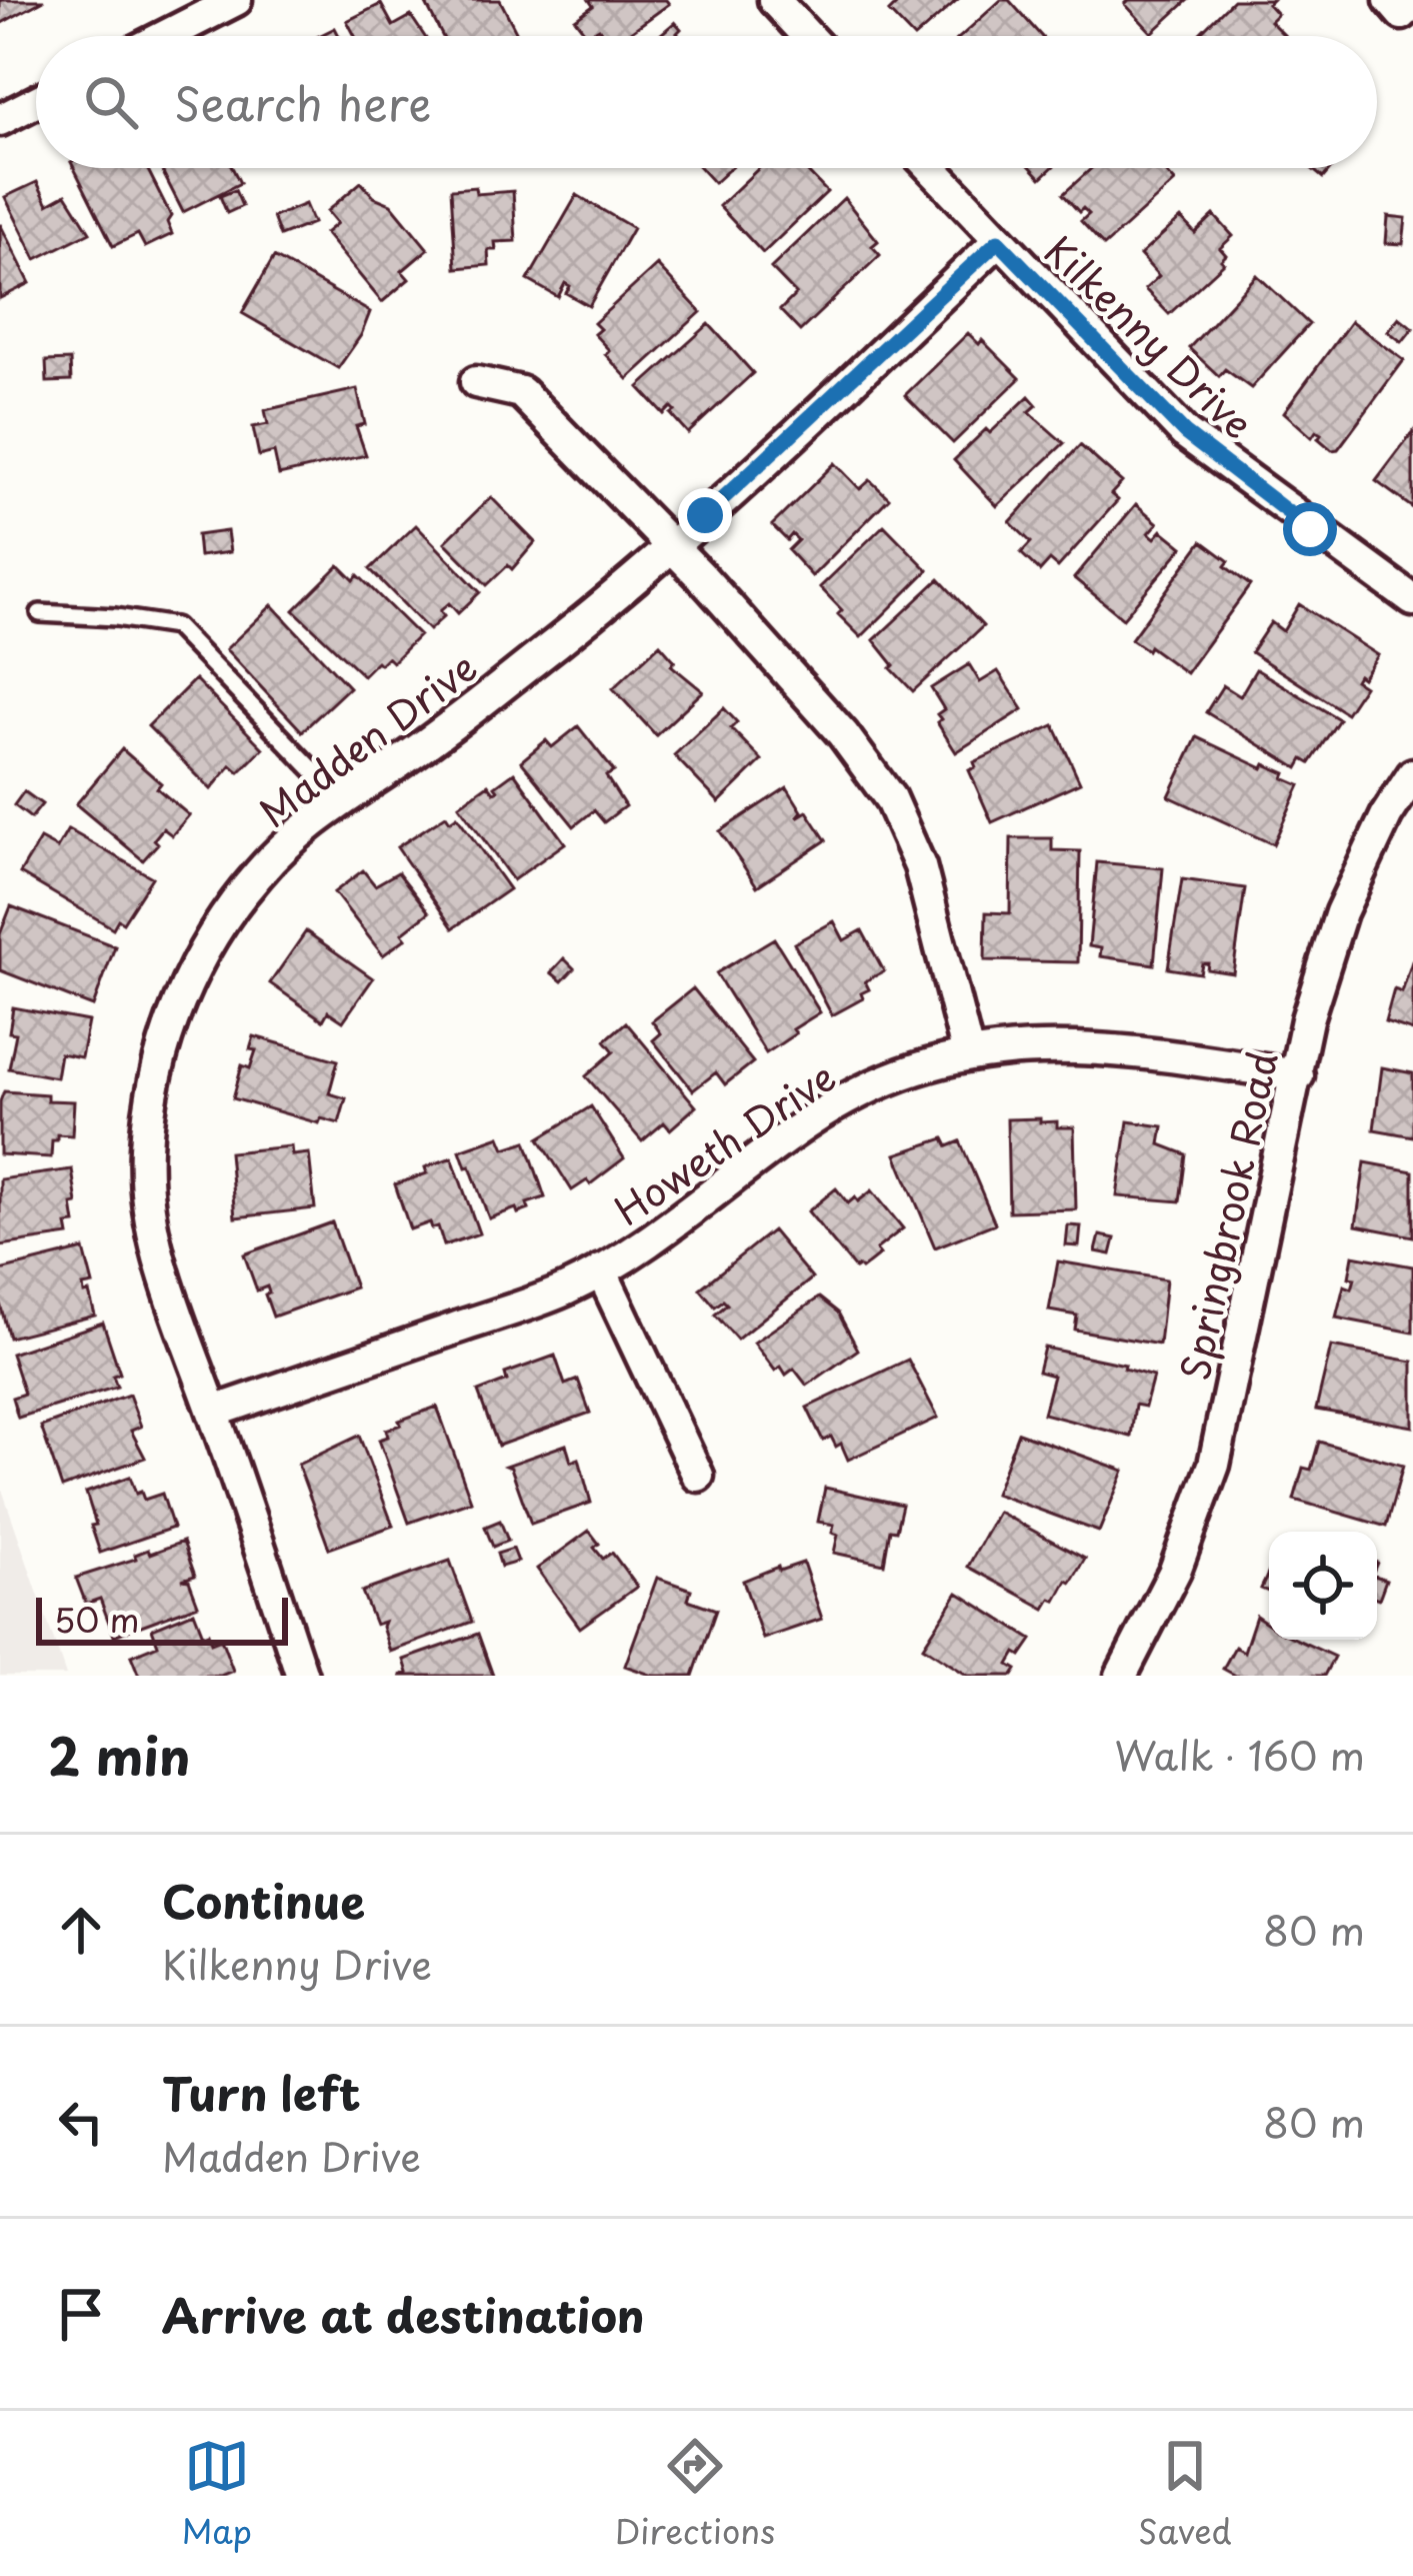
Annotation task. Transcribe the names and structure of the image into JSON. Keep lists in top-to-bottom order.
{
  "streets": {
    "street": [
      "Kilkenny Drive",
      "Madden Drive",
      "Howeth Drive",
      "Springbrook Road"
    ]
  },
  "crossings": [
    ["Kilkenny Drive", "Madden Drive"],
    ["Madden Drive", "Howeth Drive"],
    ["Howeth Drive", "Springbrook Road"]
  ],
  "scale_bar": "50 m",
  "page": {
    "search": "Search here",
    "scale": "50 m",
    "heading": ["2 min", "Walk · 160 m"],
    "list": [
      ["Continue", "Kilkenny Drive", "80 m"],
      ["Turn left", "Madden Drive", "80 m"],
      "Arrive at destination"
    ],
    "nav": ["Map", "Directions", "Saved"]
  }
}
